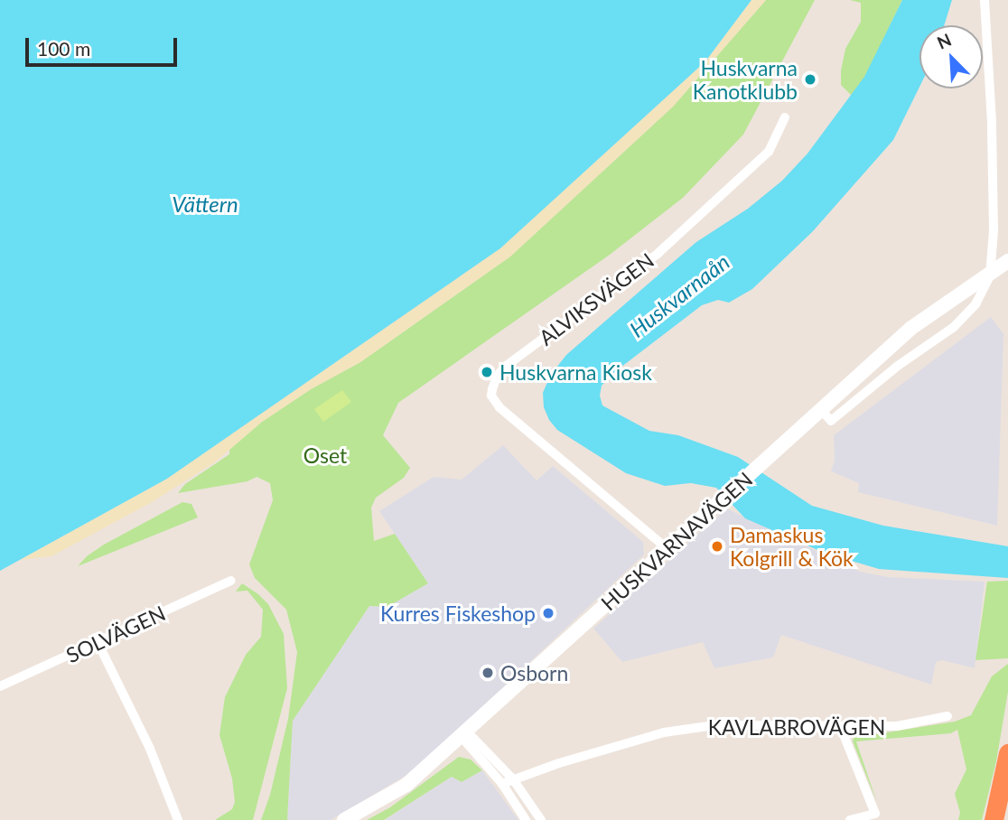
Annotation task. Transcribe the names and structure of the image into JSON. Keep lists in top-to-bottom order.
{
  "streets": {
    "street": [
      "ALVIKSVÄGEN",
      "HUSKVARNAVÄGEN",
      "SOLVÄGEN",
      "KAVLABROVÄGEN"
    ]
  },
  "crossings": [
    ["ALVIKSVÄGEN", "HUSKVARNAVÄGEN"]
  ],
  "water": ["Vättern", "Huskvarnaån"],
  "parks": ["Oset"],
  "places": [
    "Huskvarna Kanotklubb",
    "Huskvarna Kiosk",
    "Damaskus Kolgrill & Kök",
    "Kurres Fiskeshop",
    "Osborn"
  ],
  "scale_bar": "100 m",
  "north": "top left"
}
